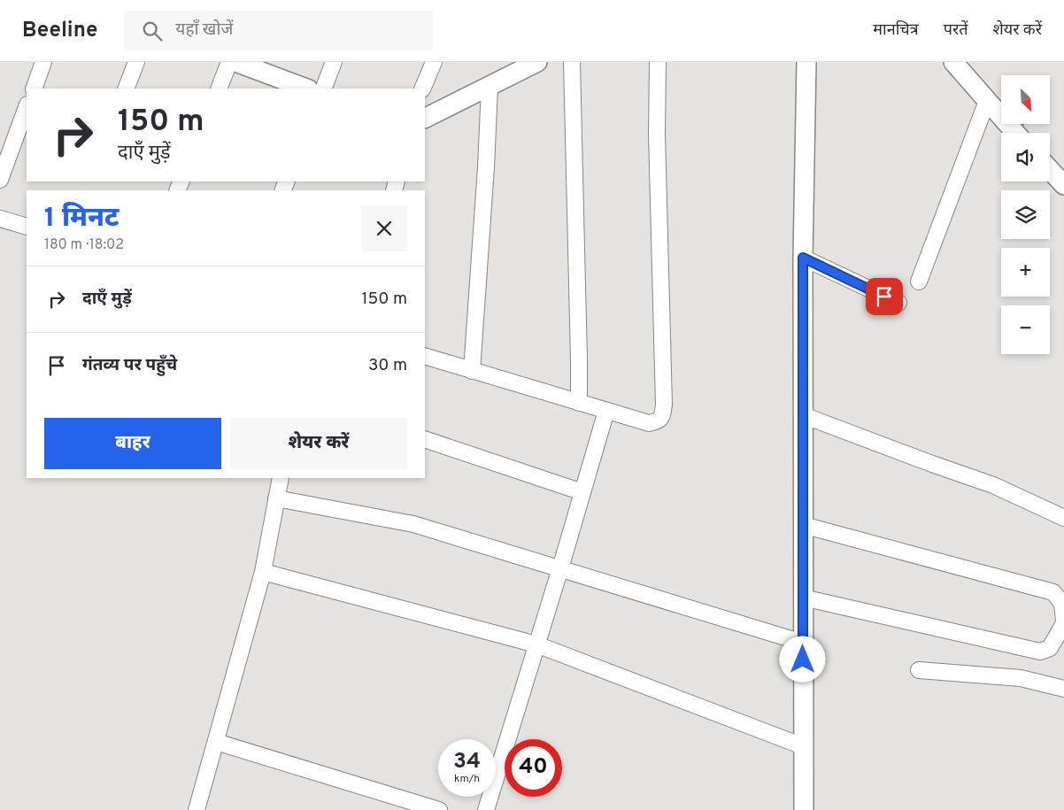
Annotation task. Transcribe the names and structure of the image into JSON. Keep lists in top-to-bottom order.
{
  "north": "bottom right",
  "page": {
    "header": "Beeline",
    "search": "यहाँ खोजें",
    "nav": ["मानचित्र", "परतें", "शेयर करें"],
    "map_buttons": ["+", "−"],
    "turn": ["150 m", "दाएँ मुड़ें"],
    "heading": ["1 मिनट", "180 m · 18:02"],
    "list": [
      {
        "name": "दाएँ मुड़ें",
        "value": "150 m"
      },
      {
        "name": "गंतव्य पर पहुँचे",
        "value": "30 m"
      }
    ],
    "buttons": ["बाहर", "शेयर करें"],
    "speed": "34 km/h",
    "limit": "40"
  }
}
